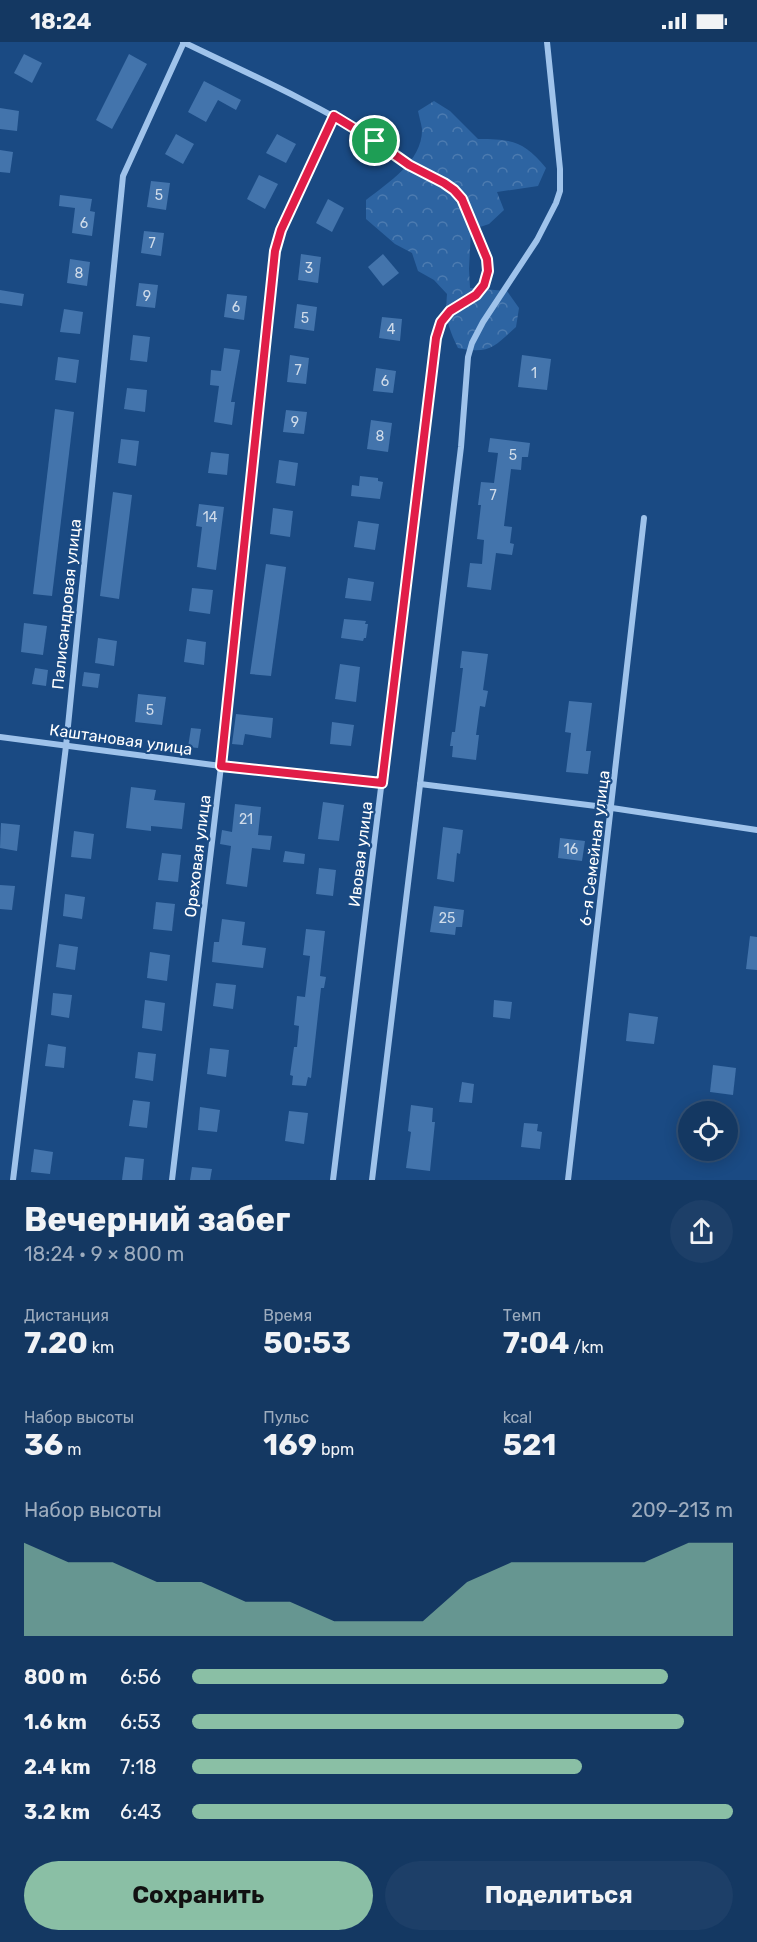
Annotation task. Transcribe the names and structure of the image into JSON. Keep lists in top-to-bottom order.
{
  "streets": {
    "street": [
      "Палисандровая улица",
      "Каштановая улица",
      "6-я Семейная улица",
      "Ивовая улица",
      "Ореховая улица"
    ]
  },
  "crossings": [
    ["Палисандровая улица", "Каштановая улица"],
    ["Каштановая улица", "Ивовая улица"],
    ["Каштановая улица", "Ореховая улица"],
    ["Ивовая улица", "Ореховая улица"]
  ],
  "house_numbers": [
    "5",
    "6",
    "7",
    "3",
    "8",
    "9",
    "6",
    "5",
    "4",
    "7",
    "1",
    "6",
    "9",
    "8",
    "5",
    "7",
    "14",
    "5",
    "21",
    "16",
    "25"
  ],
  "page": {
    "status": "18:24",
    "heading": ["Вечерний забег", "18:24 · 9 × 800 m"],
    "stats": [
      ["Дистанция", "7.20 km"],
      ["Время", "50:53"],
      ["Темп", "7:04 /km"],
      ["Набор высоты", "36 m"],
      ["Пульс", "169 bpm"],
      ["kcal", "521"]
    ],
    "chart": ["Набор высоты", "209–213 m"],
    "list": [
      {
        "name": "800 m",
        "note": "6:56"
      },
      {
        "name": "1.6 km",
        "note": "6:53"
      },
      {
        "name": "2.4 km",
        "note": "7:18"
      },
      {
        "name": "3.2 km",
        "note": "6:43"
      }
    ],
    "buttons": ["Сохранить", "Поделиться"]
  }
}
